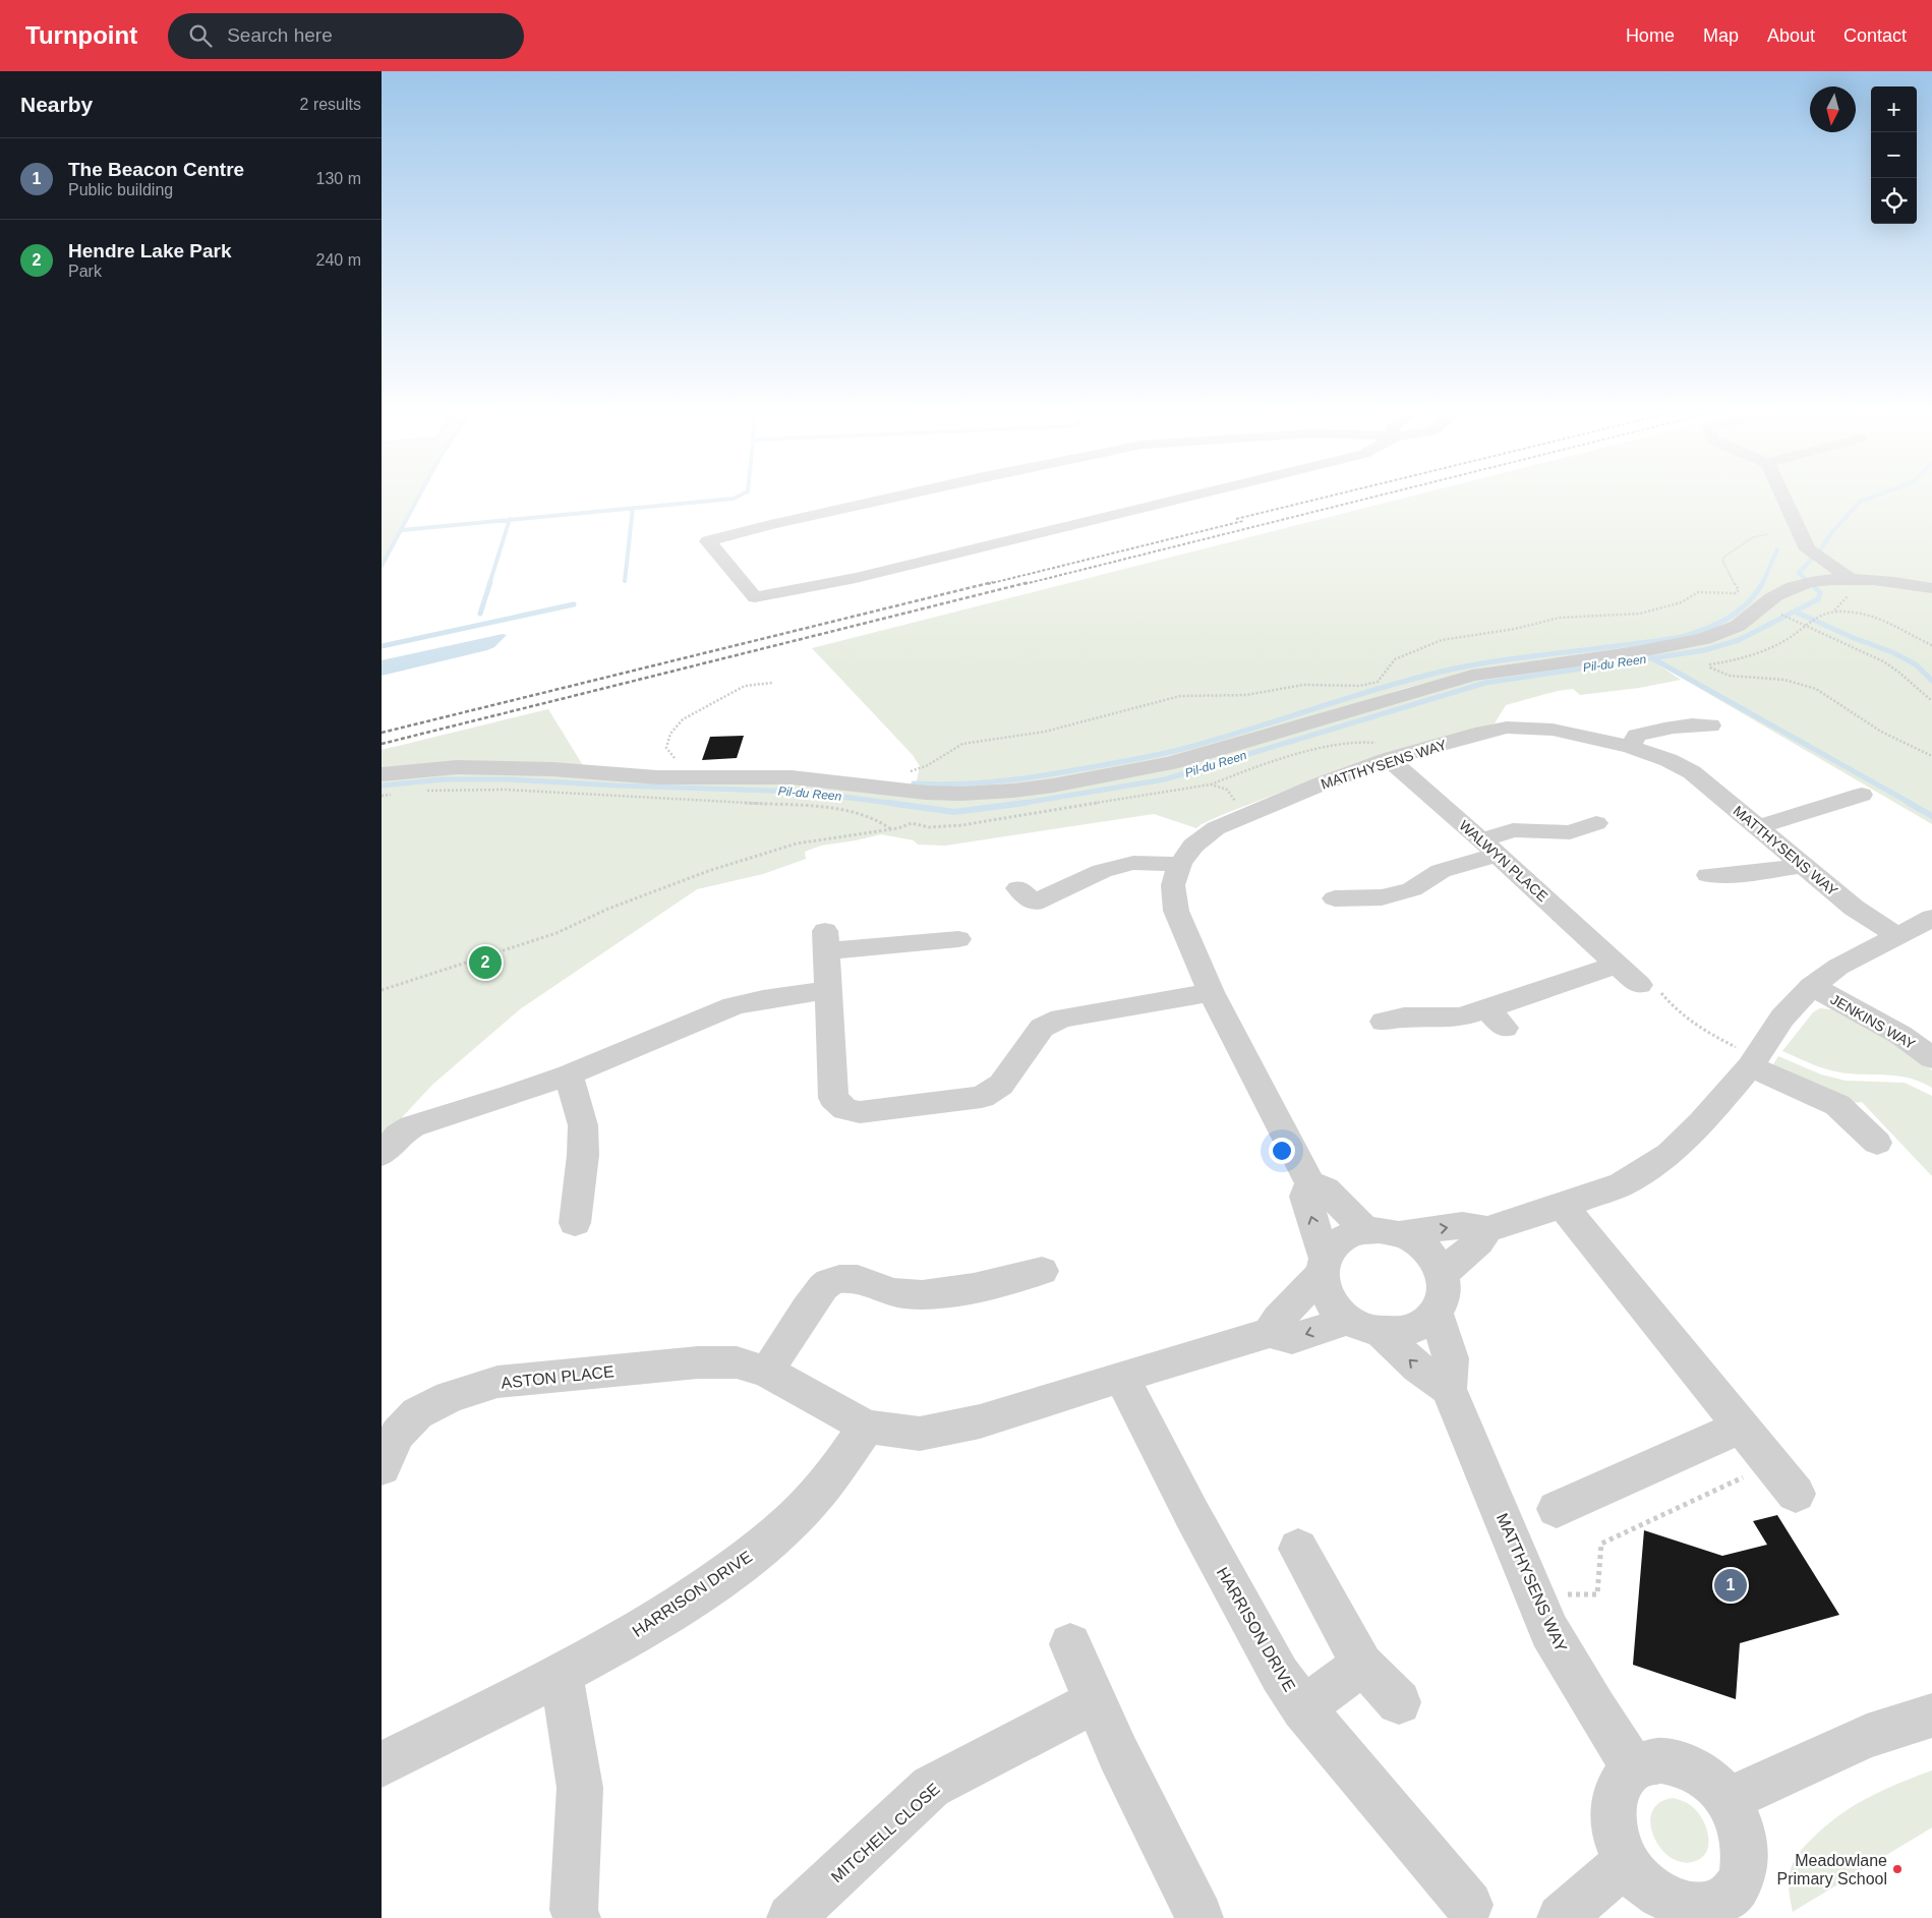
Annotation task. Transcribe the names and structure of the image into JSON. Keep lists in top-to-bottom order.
{
  "streets": {
    "street": [
      "MATTHYSENS WAY",
      "WALWYN PLACE",
      "JENKINS WAY",
      "ASTON PLACE",
      "HARRISON DRIVE",
      "MITCHELL CLOSE"
    ]
  },
  "crossings": [
    ["MATTHYSENS WAY", "WALWYN PLACE"],
    ["ASTON PLACE", "HARRISON DRIVE"]
  ],
  "water": ["Pil-du Reen"],
  "places": ["Meadowlane Primary School"],
  "north": "bottom",
  "page": {
    "header": "Turnpoint",
    "search": "Search here",
    "nav": [
      "Home",
      "Map",
      "About",
      "Contact"
    ],
    "heading": ["Nearby", "2 results"],
    "map_buttons": ["+", "−"],
    "list": [
      {
        "mark": "1",
        "name": "The Beacon Centre",
        "note": "Public building",
        "value": "130 m"
      },
      {
        "mark": "2",
        "name": "Hendre Lake Park",
        "note": "Park",
        "value": "240 m"
      }
    ],
    "pins": ["2", "1"]
  }
}
